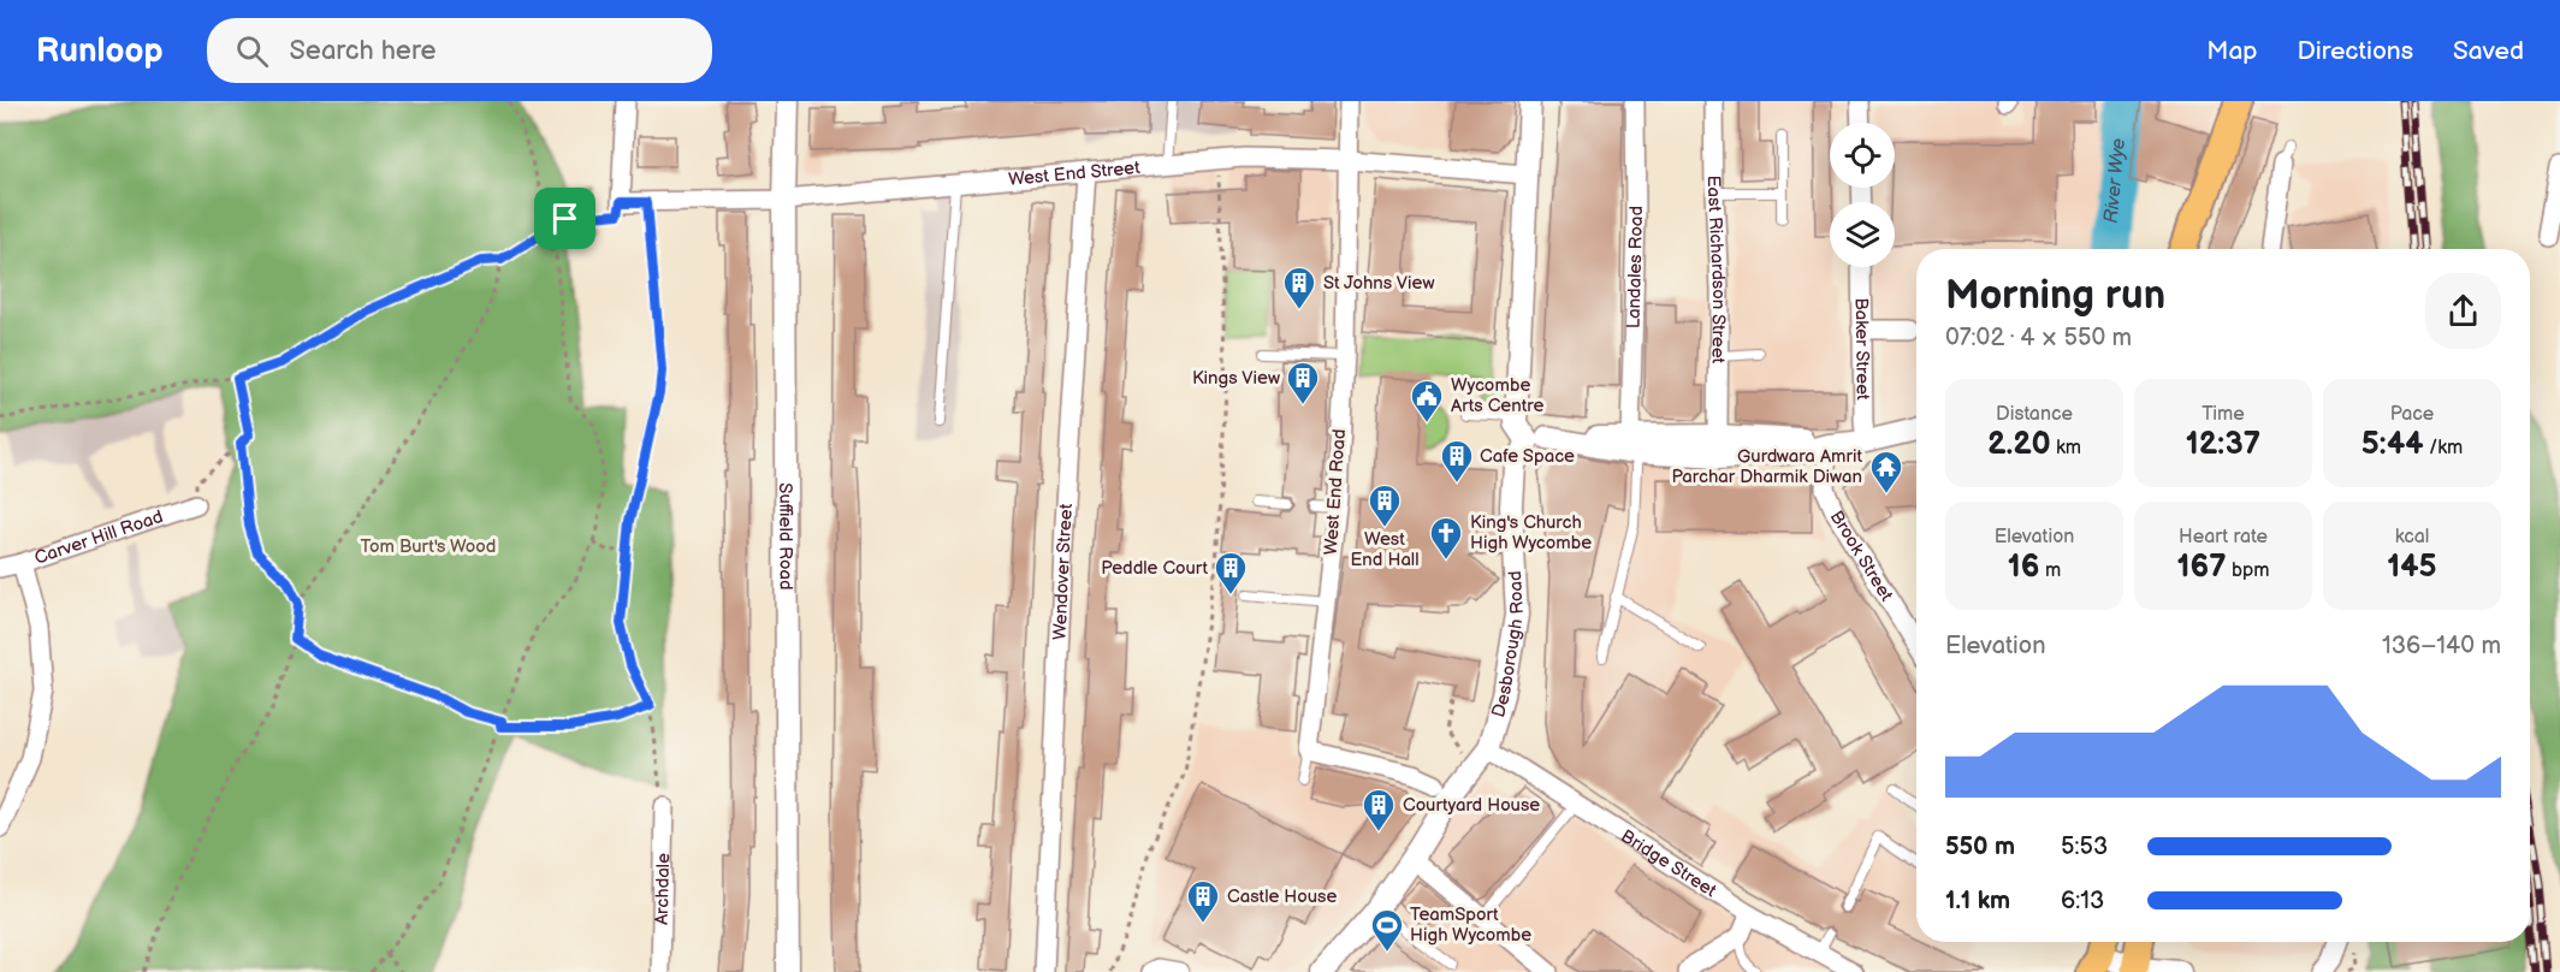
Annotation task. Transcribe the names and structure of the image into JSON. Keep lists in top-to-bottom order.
{
  "streets": {
    "street": [
      "West End Street",
      "Landales Road",
      "East Richardson Street",
      "Baker Street",
      "West End Road",
      "Carver Hill Road",
      "Suffield Road",
      "Brook Street",
      "Wendover Street",
      "Desborough Road",
      "Bridge Street",
      "Archdale"
    ]
  },
  "crossings": [
    ["West End Street", "West End Road"],
    ["West End Street", "Suffield Road"],
    ["West End Street", "Wendover Street"],
    ["Desborough Road", "Bridge Street"]
  ],
  "water": ["River Wye"],
  "parks": ["Tom Burt's Wood"],
  "places": {
    "building": [
      "St Johns View",
      "Kings View",
      "Cafe Space",
      "West End Hall",
      "Peddle Court",
      "Courtyard House",
      "Castle House"
    ],
    "public building": ["Wycombe Arts Centre"],
    "temple": ["Gurdwara Amrit Parchar Dharmik Diwan"],
    "church": ["King's Church High Wycombe"],
    "sports": ["TeamSport High Wycombe"]
  },
  "page": {
    "header": "Runloop",
    "search": "Search here",
    "nav": ["Map", "Directions", "Saved"],
    "heading": ["Morning run", "07:02 · 4 × 550 m"],
    "stats": [
      ["Distance", "2.20 km"],
      ["Time", "12:37"],
      ["Pace", "5:44 /km"],
      ["Elevation", "16 m"],
      ["Heart rate", "167 bpm"],
      ["kcal", "145"]
    ],
    "chart": ["Elevation", "136–140 m"],
    "list": [
      {
        "name": "550 m",
        "note": "5:53"
      },
      {
        "name": "1.1 km",
        "note": "6:13"
      }
    ]
  }
}
